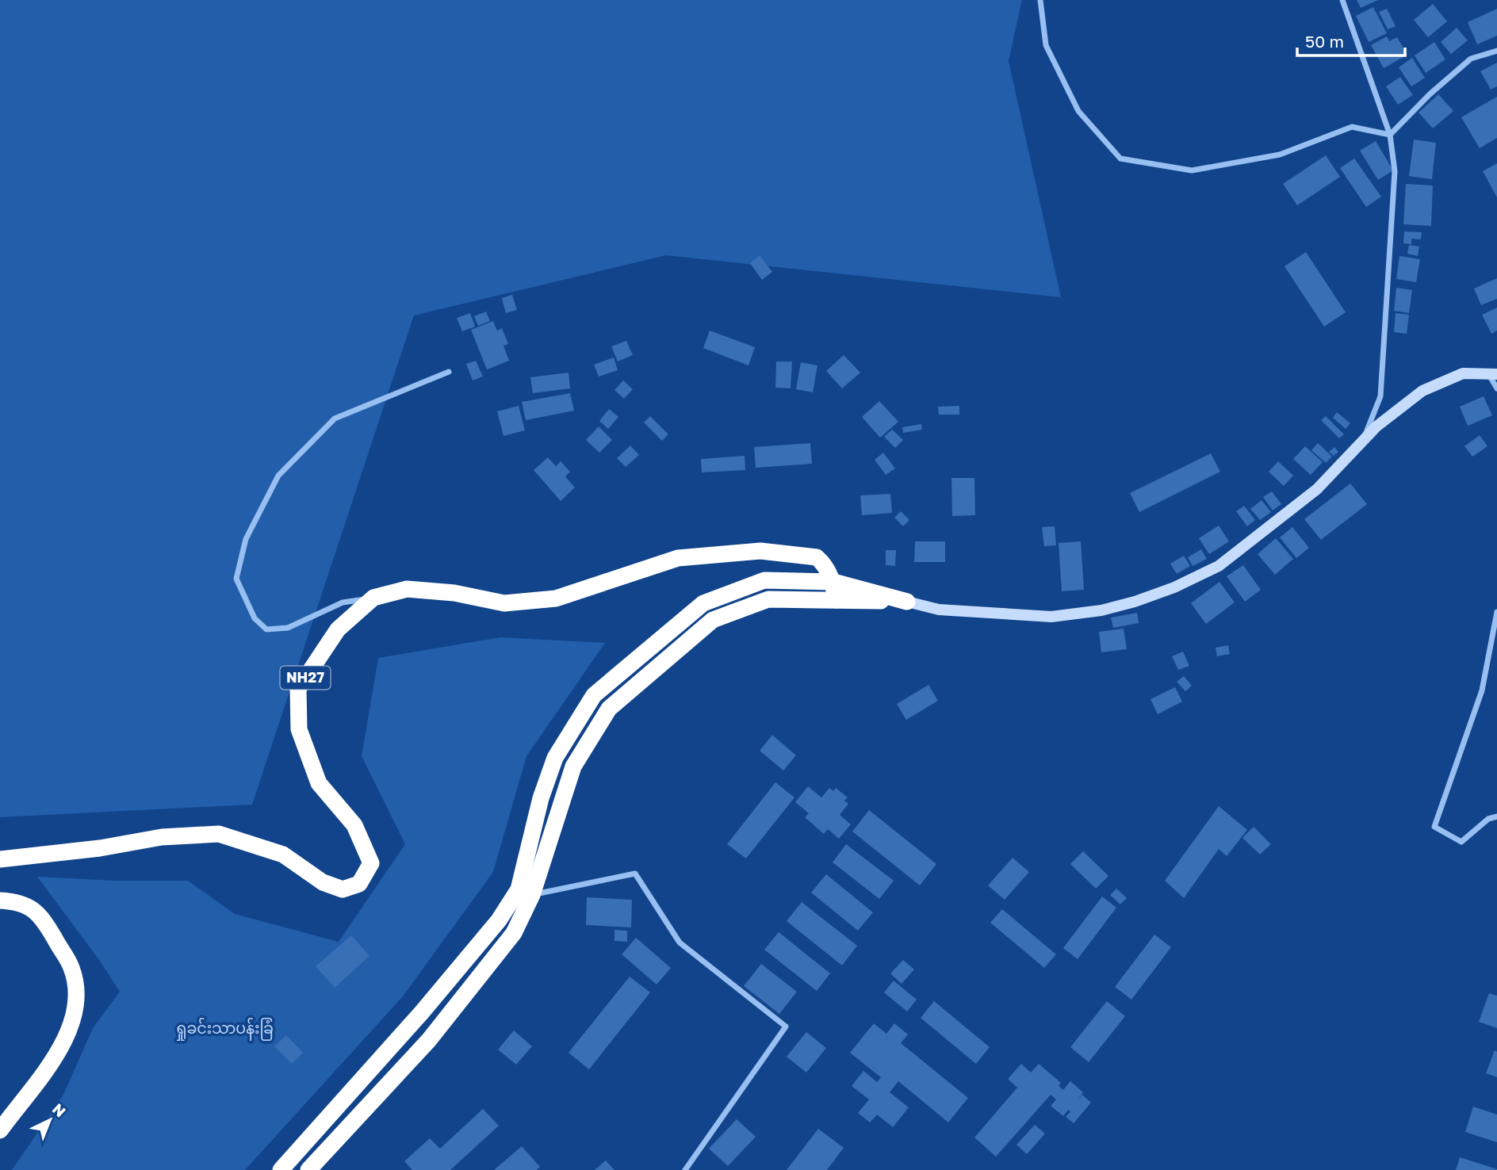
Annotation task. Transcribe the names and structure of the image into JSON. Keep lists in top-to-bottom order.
{
  "streets": {
    "highway": ["NH27"]
  },
  "parks": ["ရှုခင်းသာပန်းခြံ"],
  "scale_bar": "50 m",
  "north": "top right"
}
